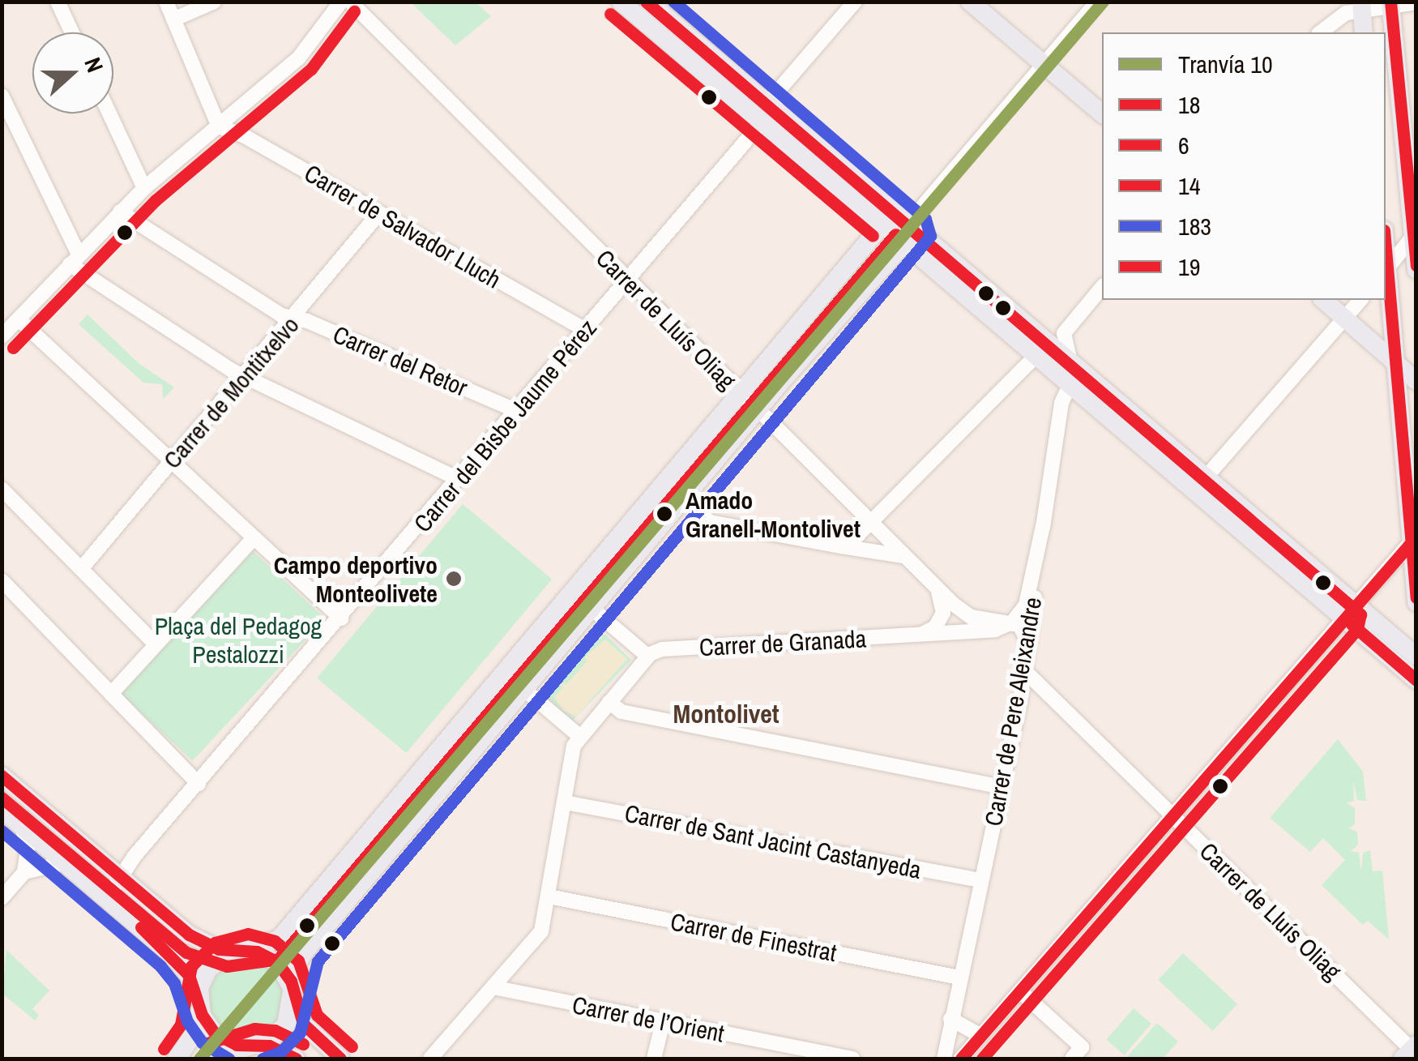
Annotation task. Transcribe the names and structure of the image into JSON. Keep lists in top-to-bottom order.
{
  "streets": {
    "street": [
      "Carrer de Salvador Lluch",
      "Carrer de Lluís Oliag",
      "Carrer del Retor",
      "Carrer de Montitxelvo",
      "Carrer del Bisbe Jaume Pérez",
      "Carrer de Granada",
      "Carrer de Pere Aleixandre",
      "Carrer de Sant Jacint Castanyeda",
      "Carrer de Finestrat",
      "Carrer de l’Orient"
    ]
  },
  "crossings": [
    ["Carrer de Salvador Lluch", "Carrer de Montitxelvo"],
    ["Carrer de Salvador Lluch", "Carrer del Bisbe Jaume Pérez"],
    ["Carrer de Lluís Oliag", "Carrer del Bisbe Jaume Pérez"],
    ["Carrer de Lluís Oliag", "Carrer de Granada"],
    ["Carrer de Lluís Oliag", "Carrer de Pere Aleixandre"],
    ["Carrer del Retor", "Carrer de Montitxelvo"],
    ["Carrer del Retor", "Carrer del Bisbe Jaume Pérez"],
    ["Carrer de Pere Aleixandre", "Carrer de Sant Jacint Castanyeda"],
    ["Carrer de Pere Aleixandre", "Carrer de Finestrat"]
  ],
  "districts": ["Montolivet"],
  "parks": ["Plaça del Pedagog Pestalozzi"],
  "places": ["Amado Granell-Montolivet", "Campo deportivo Monteolivete"],
  "lines": [
    "tram line 10",
    "transit line 14",
    "transit line 183",
    "transit line 19",
    "transit line 6",
    "transit line 18"
  ],
  "legend": [
    "Tranvía 10",
    "18",
    "6",
    "14",
    "183",
    "19"
  ],
  "north": "right"
}
